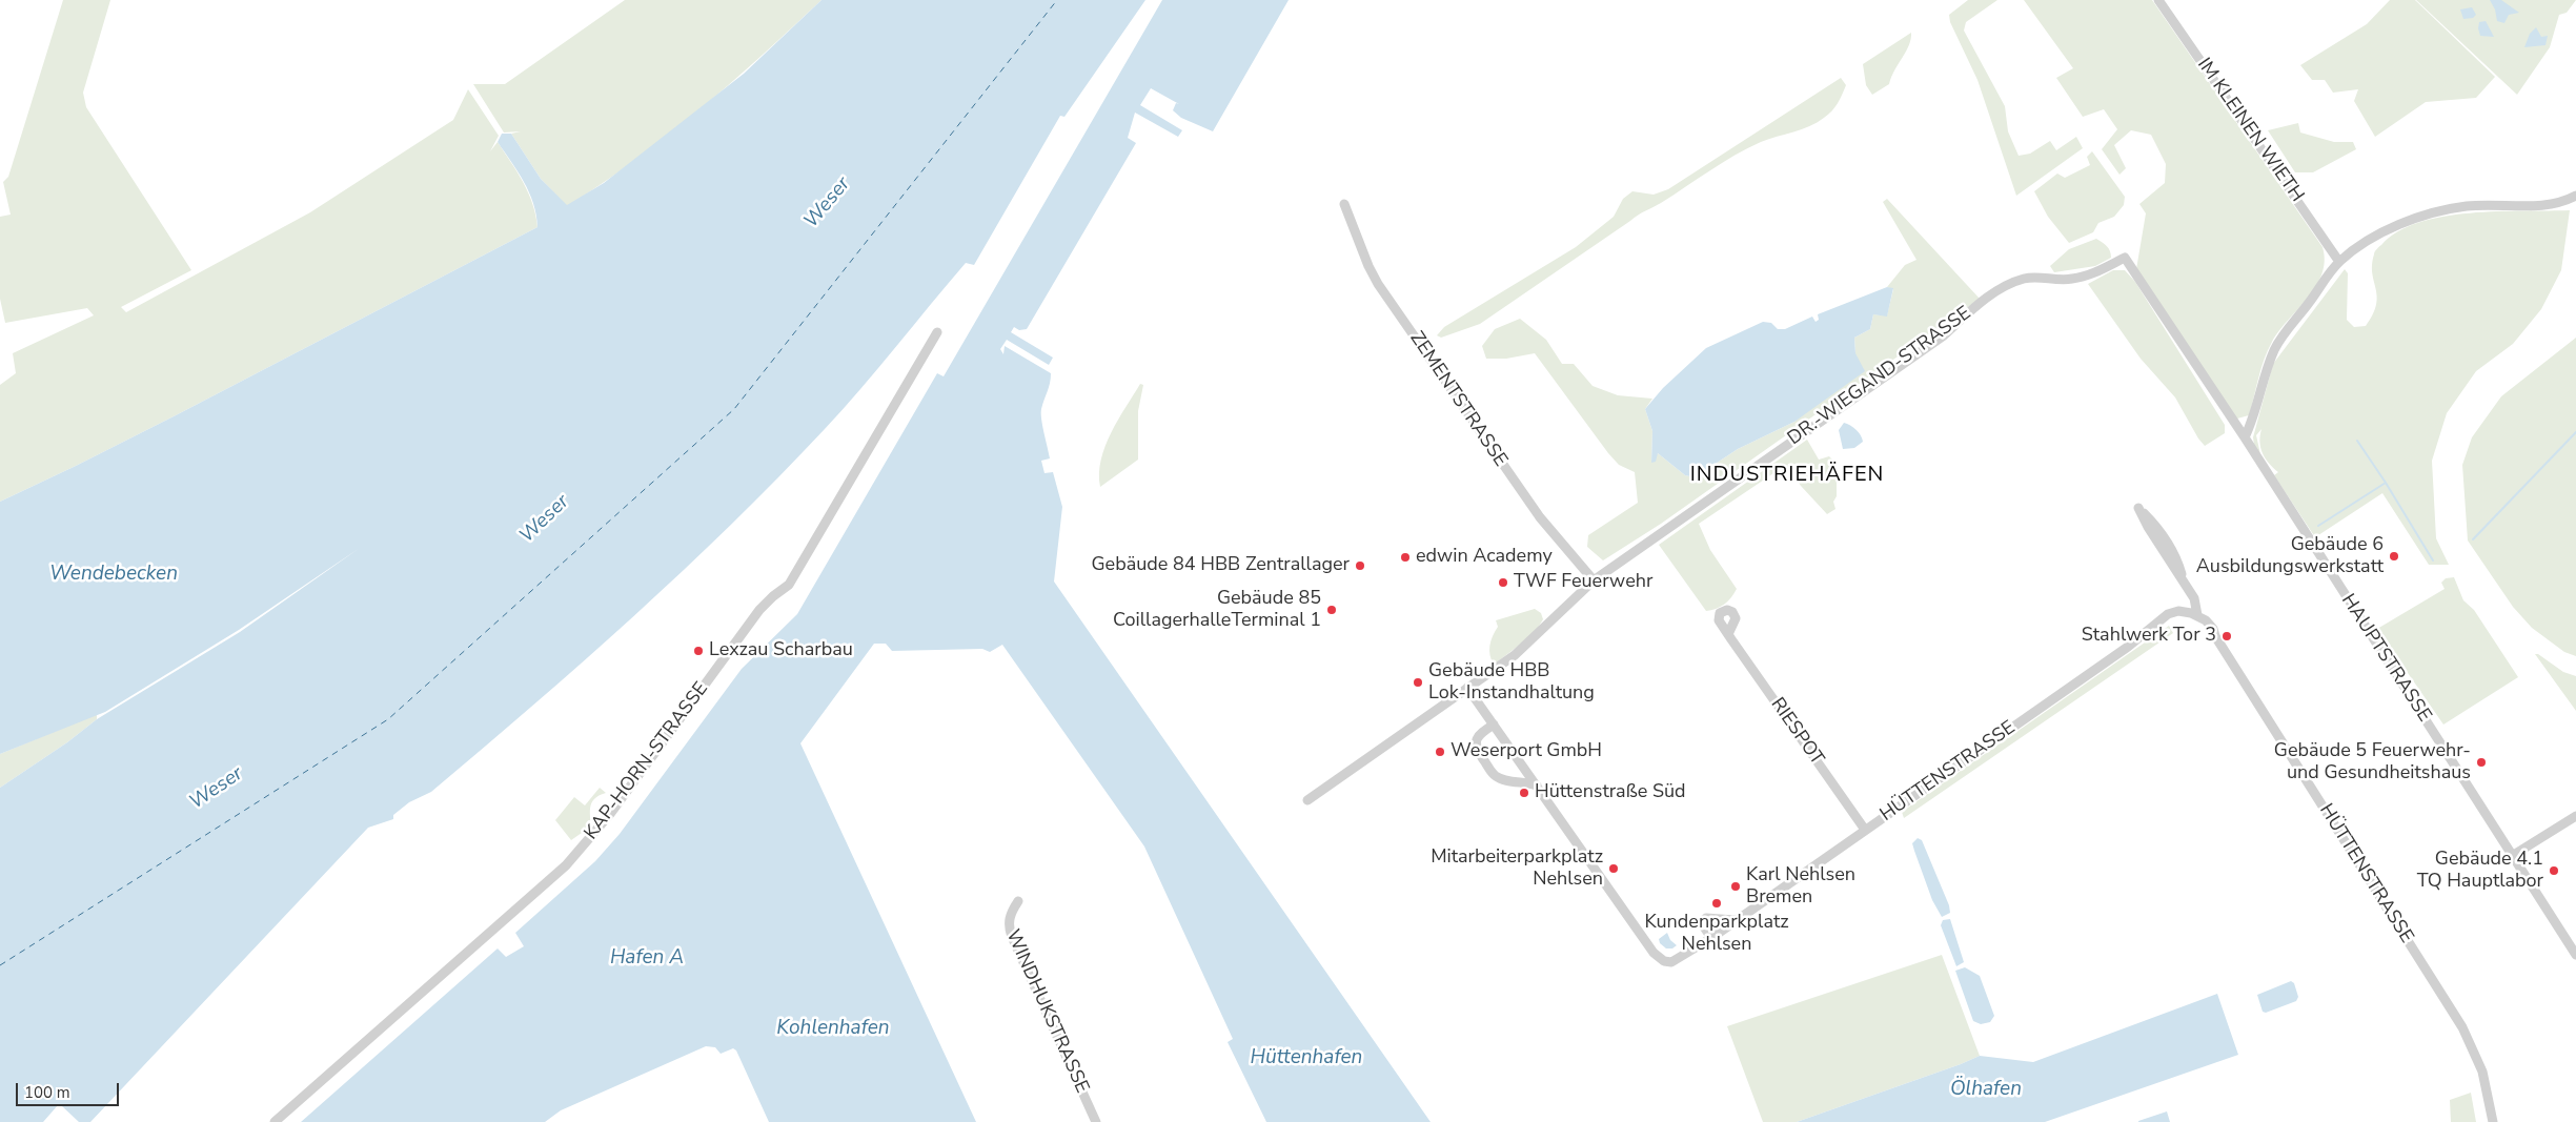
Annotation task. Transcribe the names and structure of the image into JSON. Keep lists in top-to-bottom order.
{
  "streets": {
    "street": [
      "IM KLEINEN WIETH",
      "DR.-WIEGAND-STRASSE",
      "ZEMENTSTRASSE",
      "HAUPTSTRASSE",
      "RIESPOT",
      "KAP-HORN-STRASSE",
      "HÜTTENSTRASSE",
      "WINDHUKSTRASSE"
    ]
  },
  "crossings": [
    ["DR.-WIEGAND-STRASSE", "ZEMENTSTRASSE"],
    ["DR.-WIEGAND-STRASSE", "HAUPTSTRASSE"],
    ["DR.-WIEGAND-STRASSE", "HÜTTENSTRASSE"],
    ["RIESPOT", "HÜTTENSTRASSE"]
  ],
  "districts": ["INDUSTRIEHÄFEN"],
  "water": [
    "Weser",
    "Wendebecken",
    "Hafen A",
    "Kohlenhafen",
    "Hüttenhafen",
    "Ölhafen"
  ],
  "places": [
    "Gebäude 6 Ausbildungswerkstatt",
    "edwin Academy",
    "Gebäude 84 HBB Zentrallager",
    "TWF Feuerwehr",
    "Gebäude 85 CoillagerhalleTerminal 1",
    "Stahlwerk Tor 3",
    "Lexzau Scharbau",
    "Gebäude HBB Lok-Instandhaltung",
    "Weserport GmbH",
    "Gebäude 5 Feuerwehr- und Gesundheitshaus",
    "Hüttenstraße Süd",
    "Mitarbeiterparkplatz Nehlsen",
    "Gebäude 4.1 TQ Hauptlabor",
    "Karl Nehlsen Bremen",
    "Kundenparkplatz Nehlsen"
  ],
  "scale_bar": "100 m"
}
